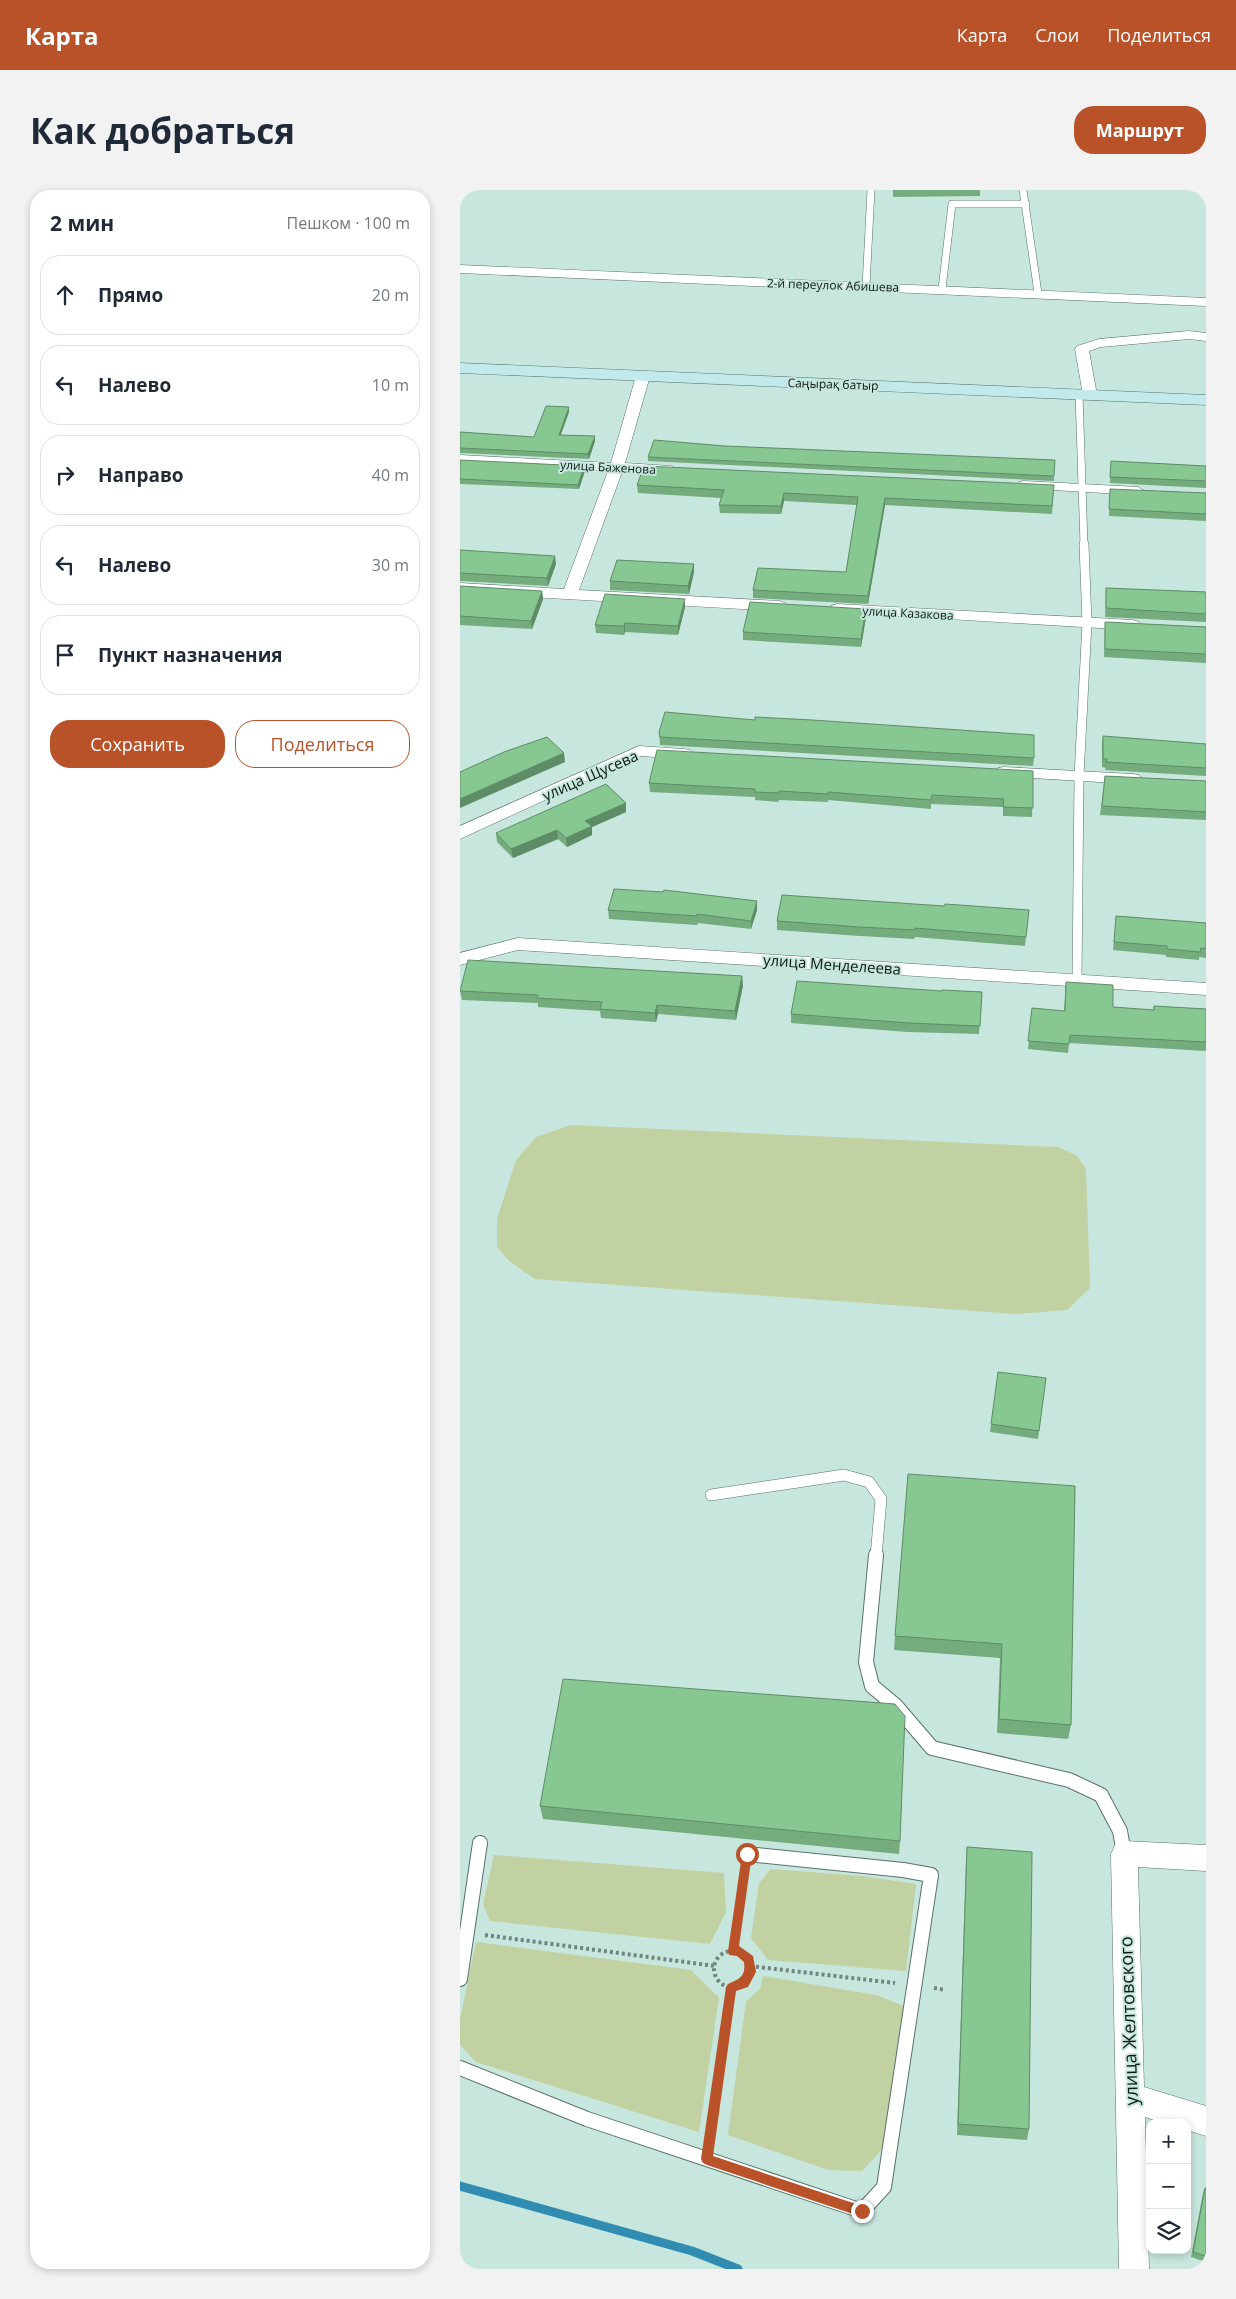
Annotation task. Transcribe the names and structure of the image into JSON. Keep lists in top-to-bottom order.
{
  "streets": {
    "street": [
      "2-й переулок Абишева",
      "Саңырақ батыр",
      "улица Баженова",
      "улица Казакова",
      "улица Щусева",
      "улица Менделеева",
      "улица Желтовского"
    ]
  },
  "page": {
    "header": "Карта",
    "nav": ["Карта", "Слои", "Поделиться"],
    "buttons": [
      "Маршрут",
      ["Сохранить", "Поделиться"]
    ],
    "title": "Как добраться",
    "heading": ["2 мин", "Пешком · 100 m"],
    "list": [
      ["Прямо", "20 m"],
      ["Налево", "10 m"],
      ["Направо", "40 m"],
      ["Налево", "30 m"],
      "Пункт назначения"
    ],
    "map_buttons": ["+", "−"]
  }
}
